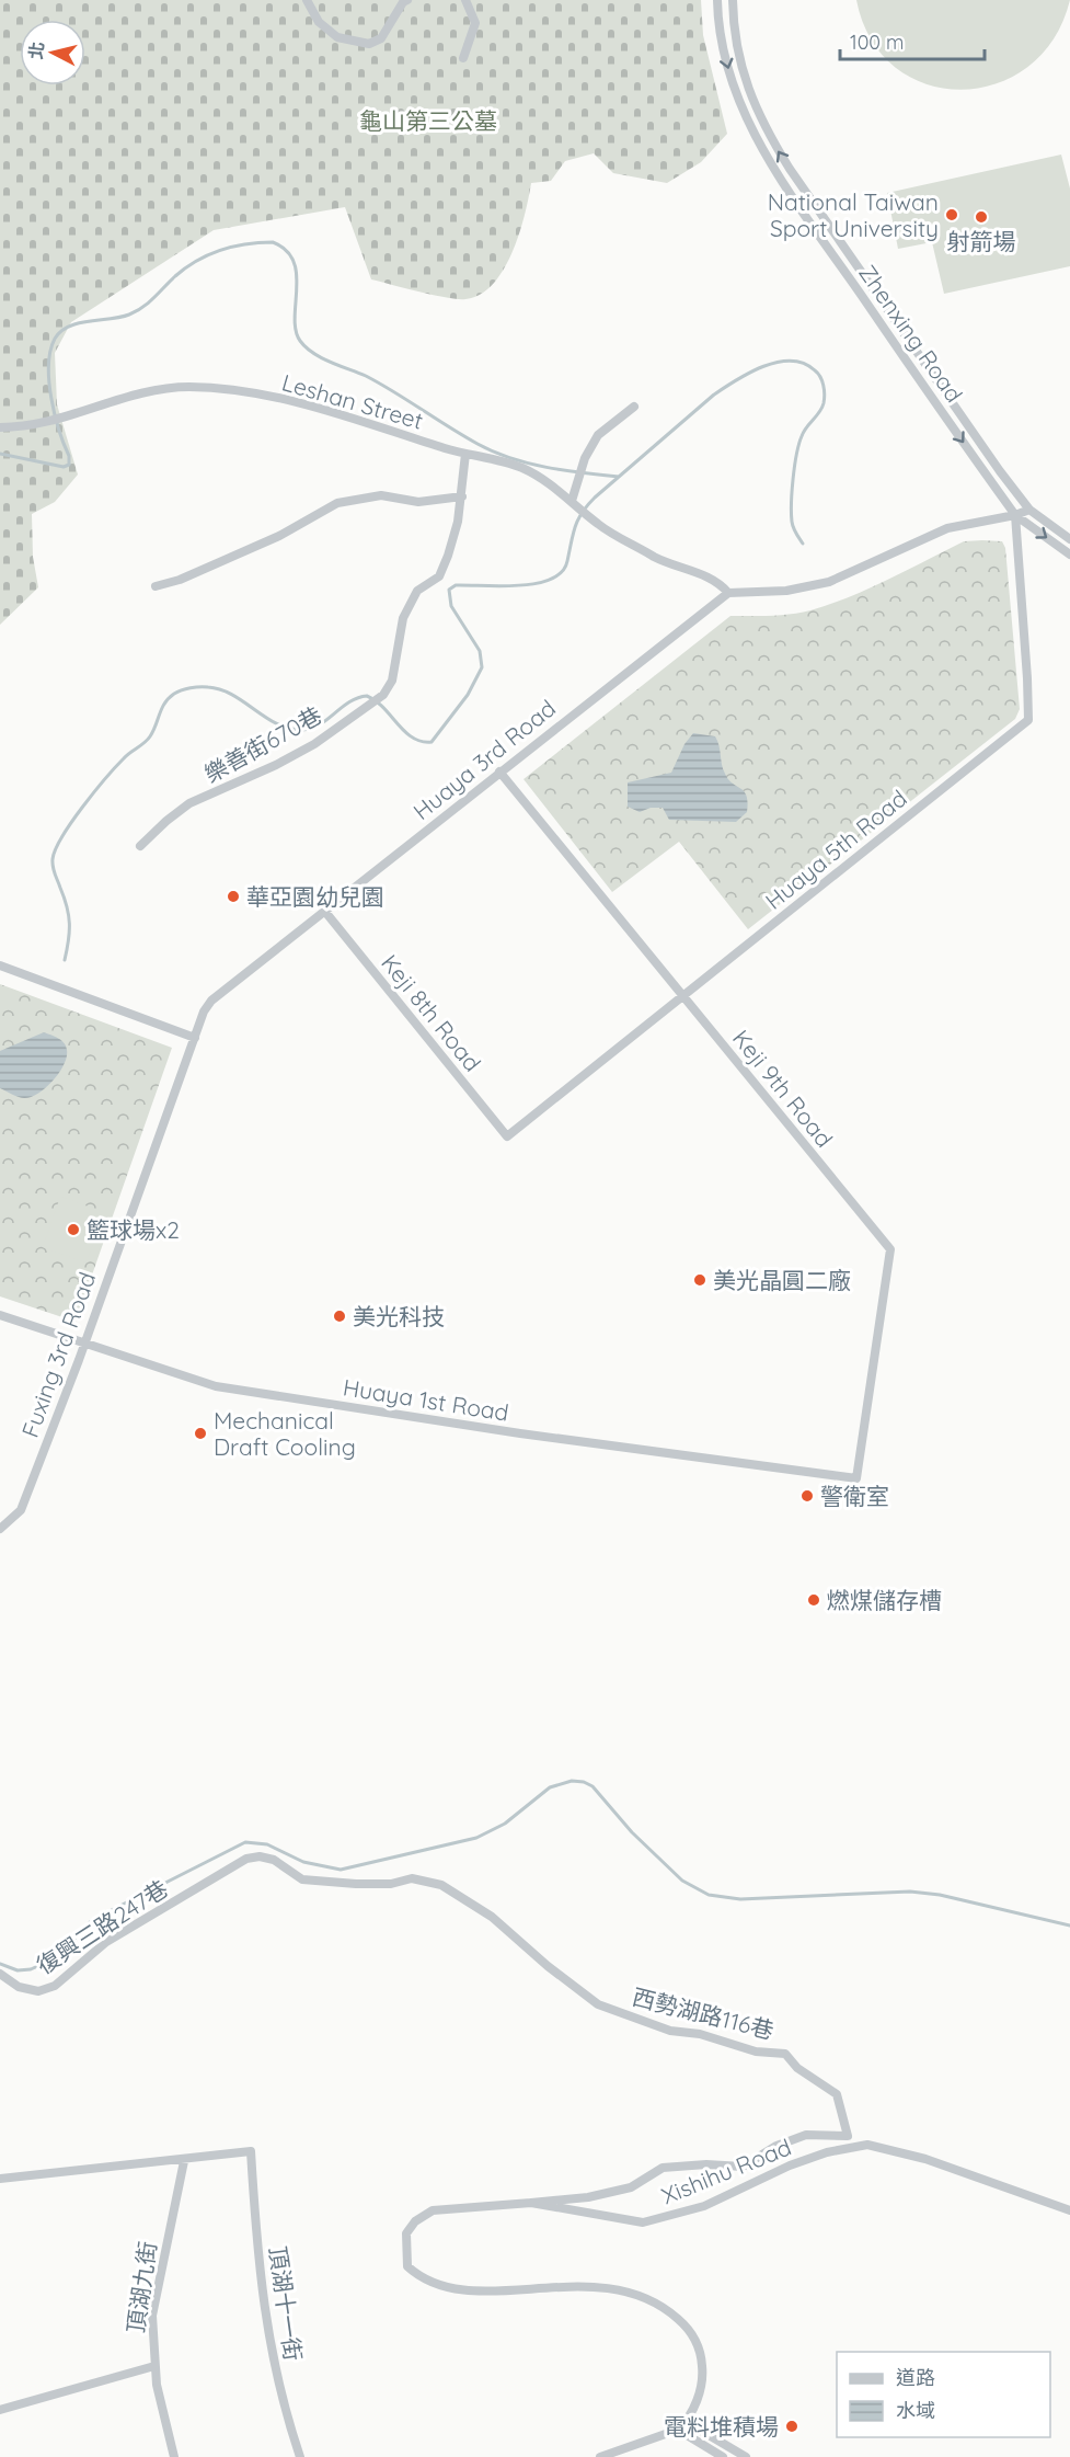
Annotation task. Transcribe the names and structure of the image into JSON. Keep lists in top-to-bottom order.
{
  "streets": {
    "street": [
      "Zhenxing Road",
      "Leshan Street",
      "樂善街670巷",
      "Huaya 3rd Road",
      "Huaya 5th Road",
      "Keji 8th Road",
      "Keji 9th Road",
      "Fuxing 3rd Road",
      "Huaya 1st Road",
      "復興三路247巷",
      "西勢湖路116巷",
      "Xishihu Road",
      "頂湖九街",
      "頂湖十一街"
    ]
  },
  "crossings": [
    ["Zhenxing Road", "Huaya 5th Road"],
    ["Leshan Street", "樂善街670巷"],
    ["Leshan Street", "Huaya 3rd Road"],
    ["Huaya 3rd Road", "Keji 8th Road"],
    ["Huaya 3rd Road", "Keji 9th Road"],
    ["Huaya 3rd Road", "Fuxing 3rd Road"],
    ["Huaya 5th Road", "Keji 8th Road"],
    ["Huaya 5th Road", "Keji 9th Road"],
    ["Keji 9th Road", "Huaya 1st Road"],
    ["Fuxing 3rd Road", "Huaya 1st Road"],
    ["復興三路247巷", "西勢湖路116巷"],
    ["西勢湖路116巷", "Xishihu Road"],
    ["頂湖九街", "頂湖十一街"]
  ],
  "parks": ["龜山第三公墓"],
  "places": [
    "National Taiwan Sport University",
    "射箭場",
    "華亞園幼兒園",
    "籃球場x2",
    "美光晶圓二廠",
    "美光科技",
    "Mechanical Draft Cooling",
    "警衛室",
    "燃煤儲存槽",
    "電料堆積場"
  ],
  "legend": ["道路", "水域"],
  "scale_bar": "100 m",
  "north": "left"
}
